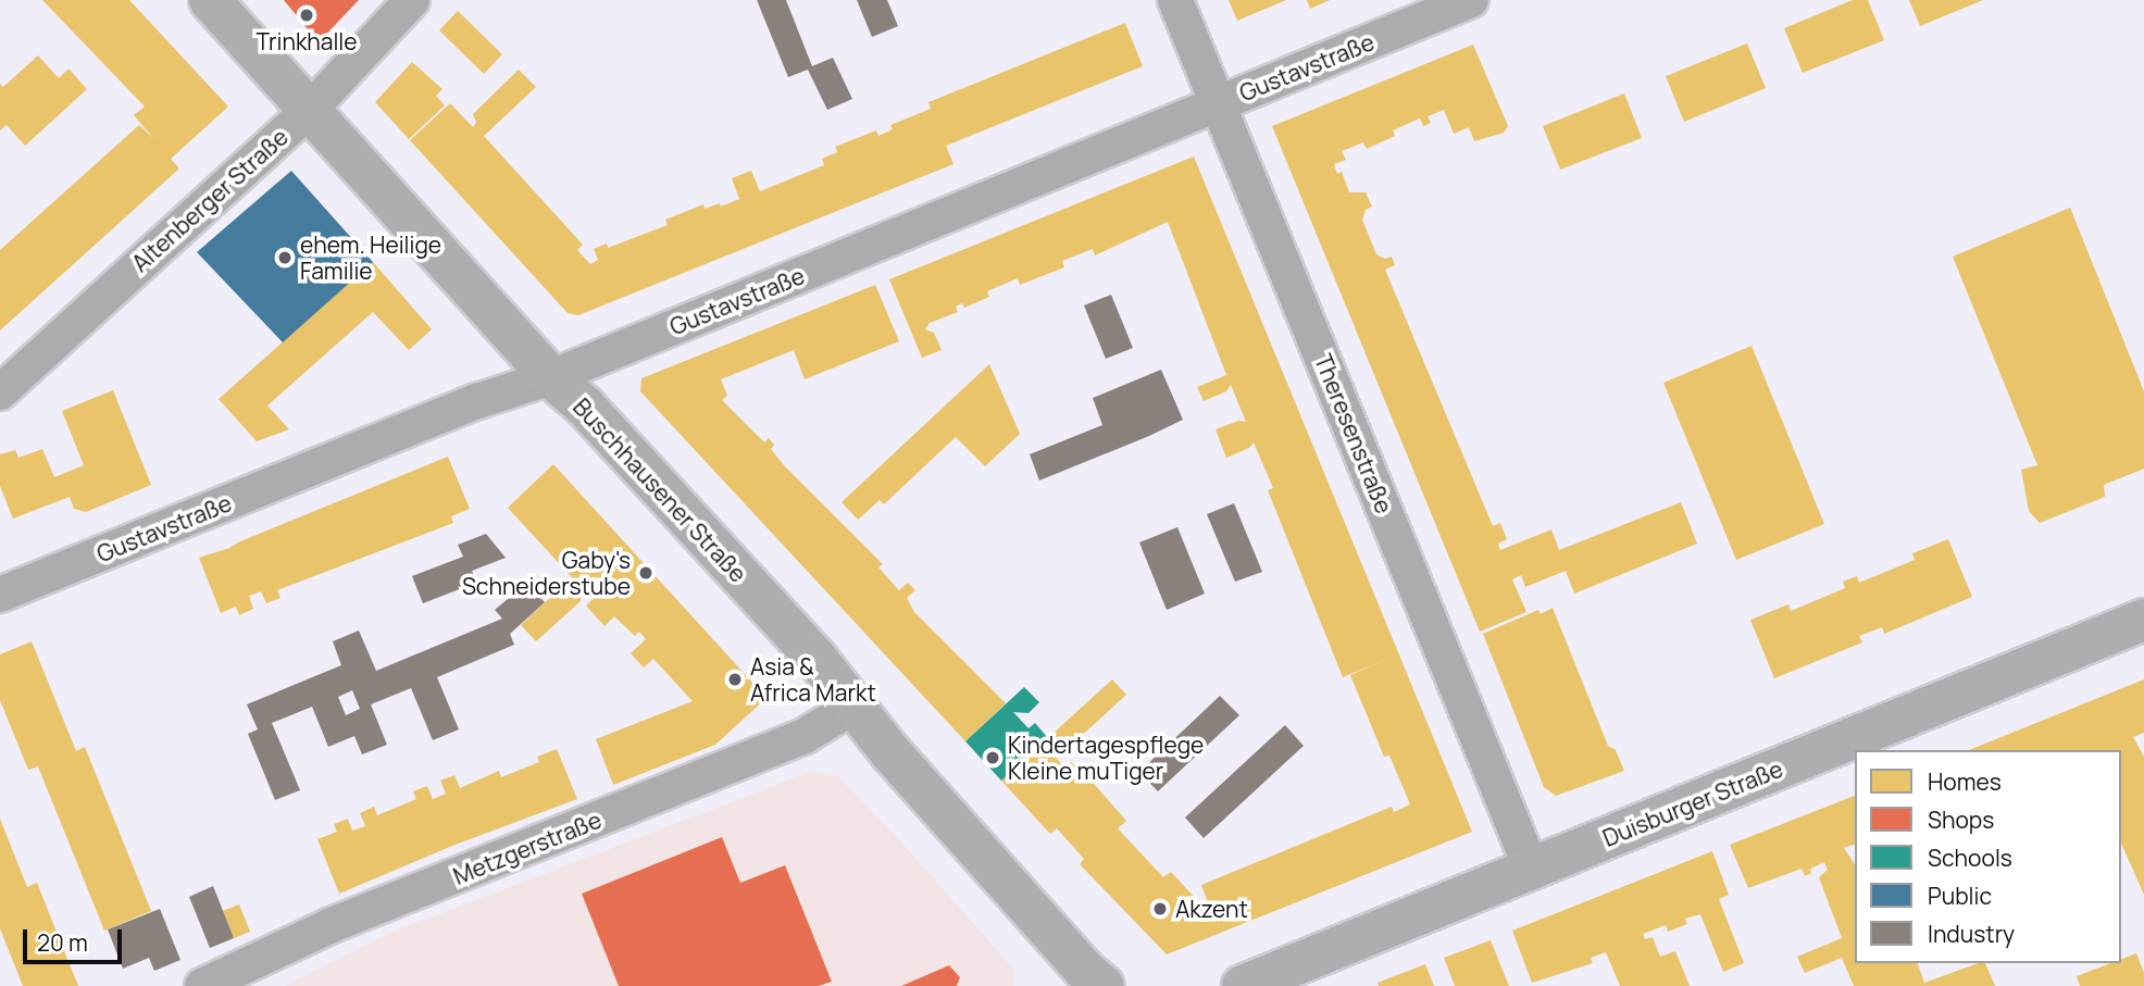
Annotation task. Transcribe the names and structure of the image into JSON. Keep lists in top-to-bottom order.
{
  "streets": {
    "main road": ["Buschhausener Straße", "Duisburger Straße"],
    "street": [
      "Gustavstraße",
      "Altenberger Straße",
      "Theresenstraße",
      "Metzgerstraße"
    ]
  },
  "crossings": [
    ["Gustavstraße", "Theresenstraße"],
    ["Gustavstraße", "Buschhausener Straße"],
    ["Altenberger Straße", "Buschhausener Straße"],
    ["Theresenstraße", "Duisburger Straße"],
    ["Buschhausener Straße", "Metzgerstraße"]
  ],
  "places": [
    "Trinkhalle",
    "ehem. Heilige Familie",
    "Gaby's Schneiderstube",
    "Asia & Africa Markt",
    "Kindertagespflege Kleine muTiger",
    "Akzent"
  ],
  "legend": [
    "Homes",
    "Shops",
    "Schools",
    "Public",
    "Industry"
  ],
  "scale_bar": "20 m"
}
